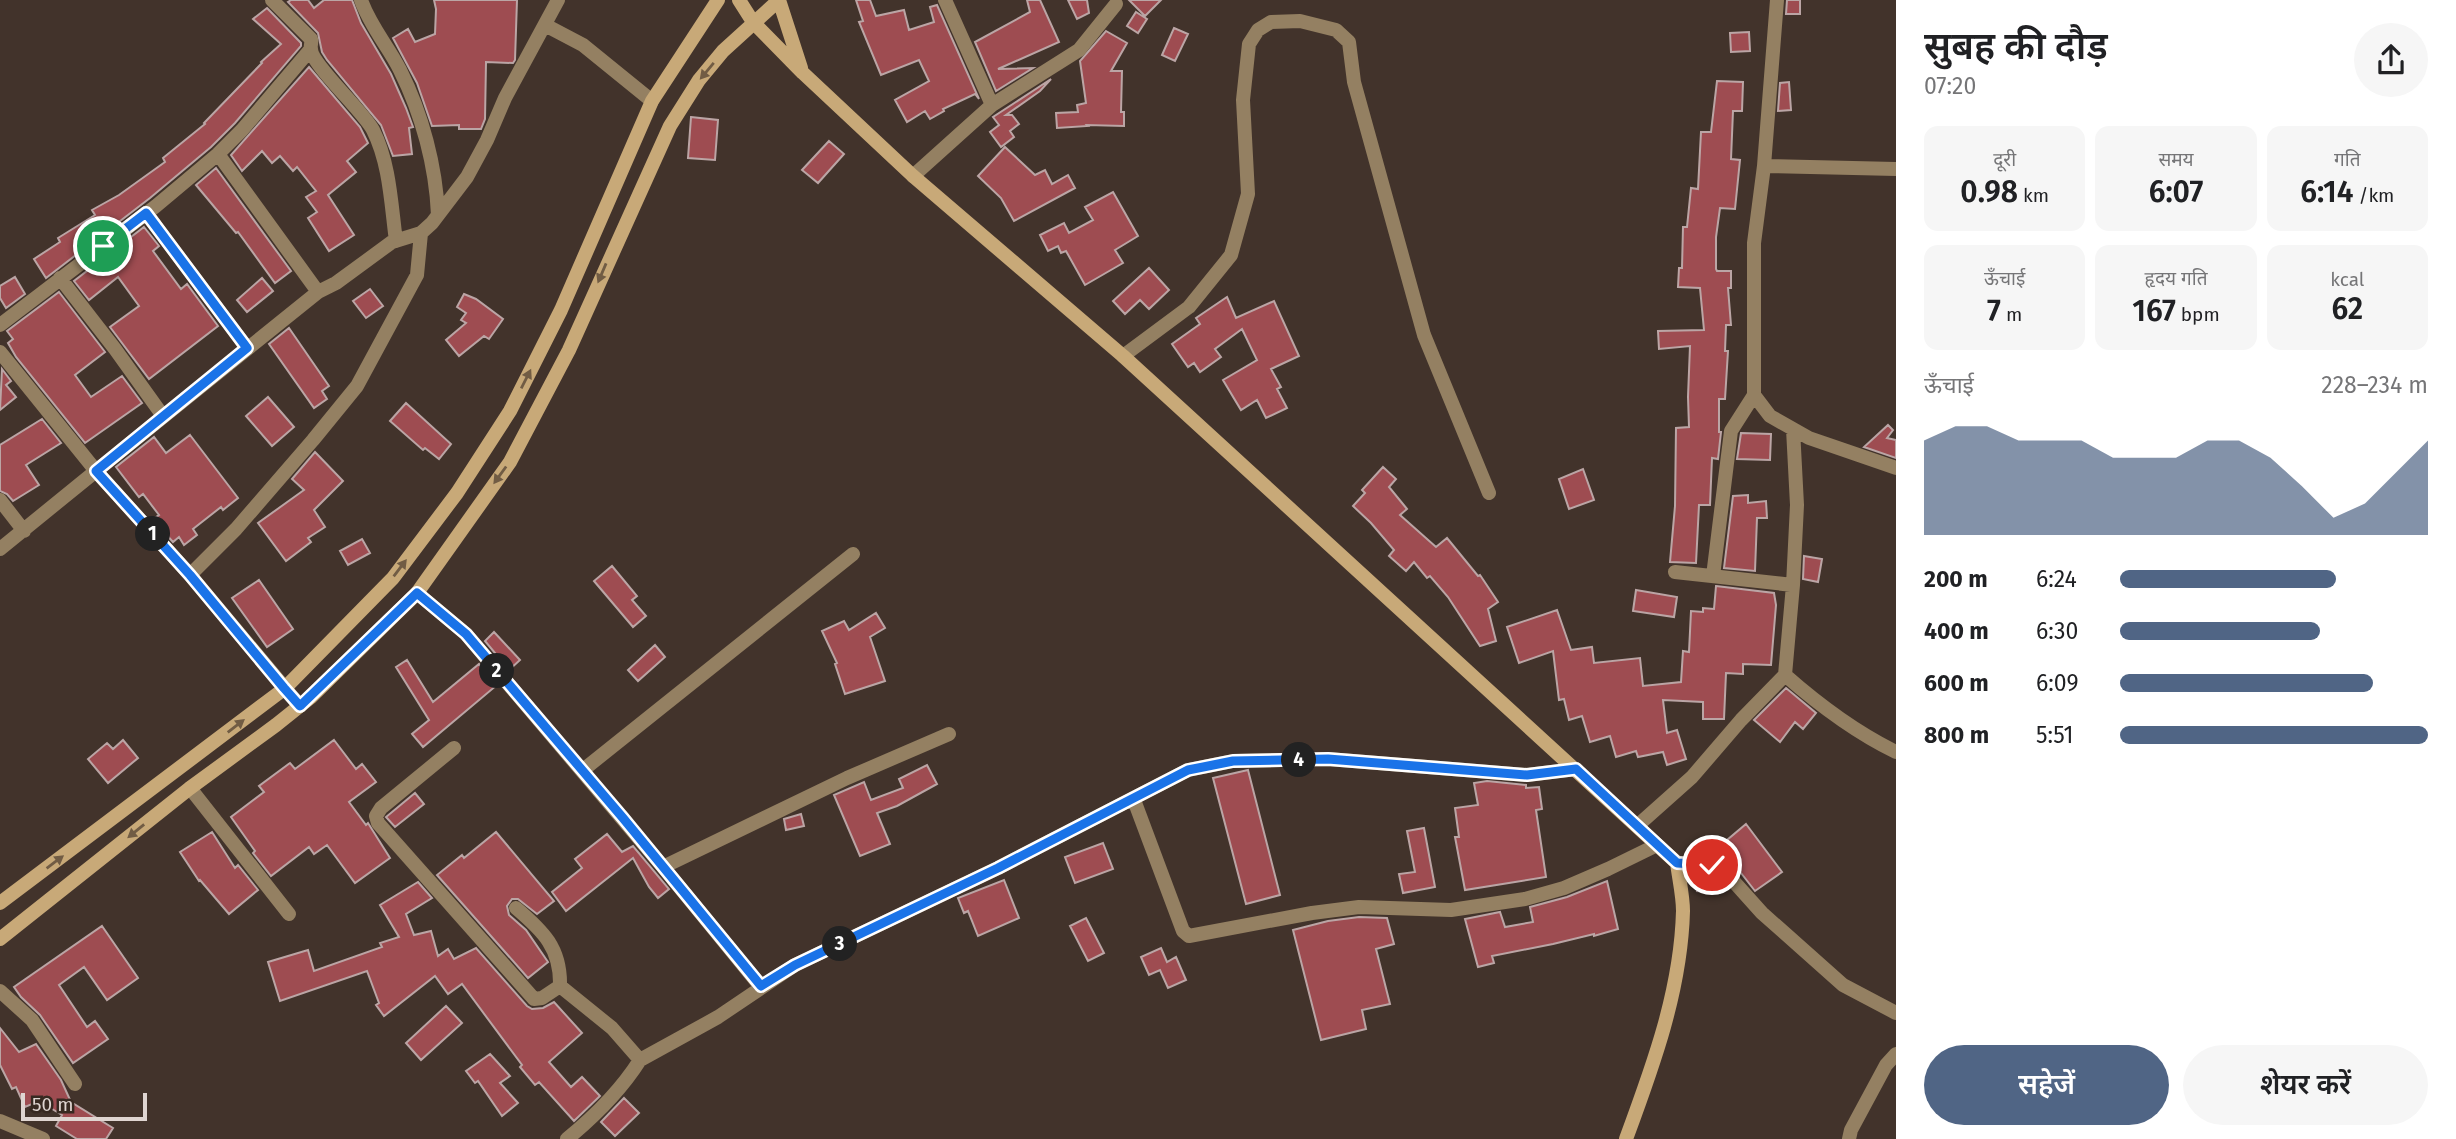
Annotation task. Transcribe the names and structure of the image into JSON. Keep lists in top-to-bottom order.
{
  "scale_bar": "50 m",
  "page": {
    "heading": ["सुबह की दौड़", "07:20"],
    "stats": [
      ["दूरी", "0.98 km"],
      ["समय", "6:07"],
      ["गति", "6:14 /km"],
      ["ऊँचाई", "7 m"],
      ["हृदय गति", "167 bpm"],
      ["kcal", "62"]
    ],
    "chart": ["ऊँचाई", "228–234 m"],
    "pins": [
      "1",
      "2",
      "4",
      "3"
    ],
    "list": [
      {
        "name": "200 m",
        "note": "6:24"
      },
      {
        "name": "400 m",
        "note": "6:30"
      },
      {
        "name": "600 m",
        "note": "6:09"
      },
      {
        "name": "800 m",
        "note": "5:51"
      }
    ],
    "buttons": ["सहेजें", "शेयर करें"],
    "scale": "50 m"
  }
}
